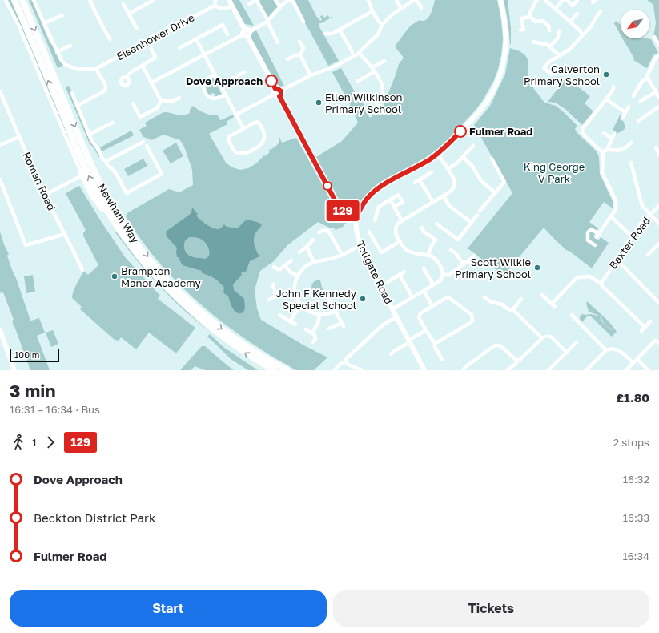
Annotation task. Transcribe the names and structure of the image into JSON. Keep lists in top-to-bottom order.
{
  "streets": {
    "highway": ["Newham Way"],
    "street": [
      "Eisenhower Drive",
      "Roman Road",
      "Baxter Road",
      "Tollgate Road"
    ]
  },
  "parks": ["King George V Park"],
  "places": [
    "Calverton Primary School",
    "Dove Approach",
    "Ellen Wilkinson Primary School",
    "Fulmer Road",
    "Scott Wilkie Primary School",
    "Brampton Manor Academy",
    "John F Kennedy Special School"
  ],
  "lines": ["bus line 129"],
  "scale_bar": "100 m",
  "north": "bottom left",
  "page": {
    "on_map": "129",
    "scale": "100 m",
    "heading": ["3 min", "16:31 – 16:34 · Bus", "£1.80"],
    "legs": ["1", "129", "2 stops"],
    "list": [
      {
        "name": "Dove Approach",
        "value": "16:32"
      },
      {
        "name": "Beckton District Park",
        "value": "16:33"
      },
      {
        "name": "Fulmer Road",
        "value": "16:34"
      }
    ],
    "buttons": ["Start", "Tickets"]
  }
}
